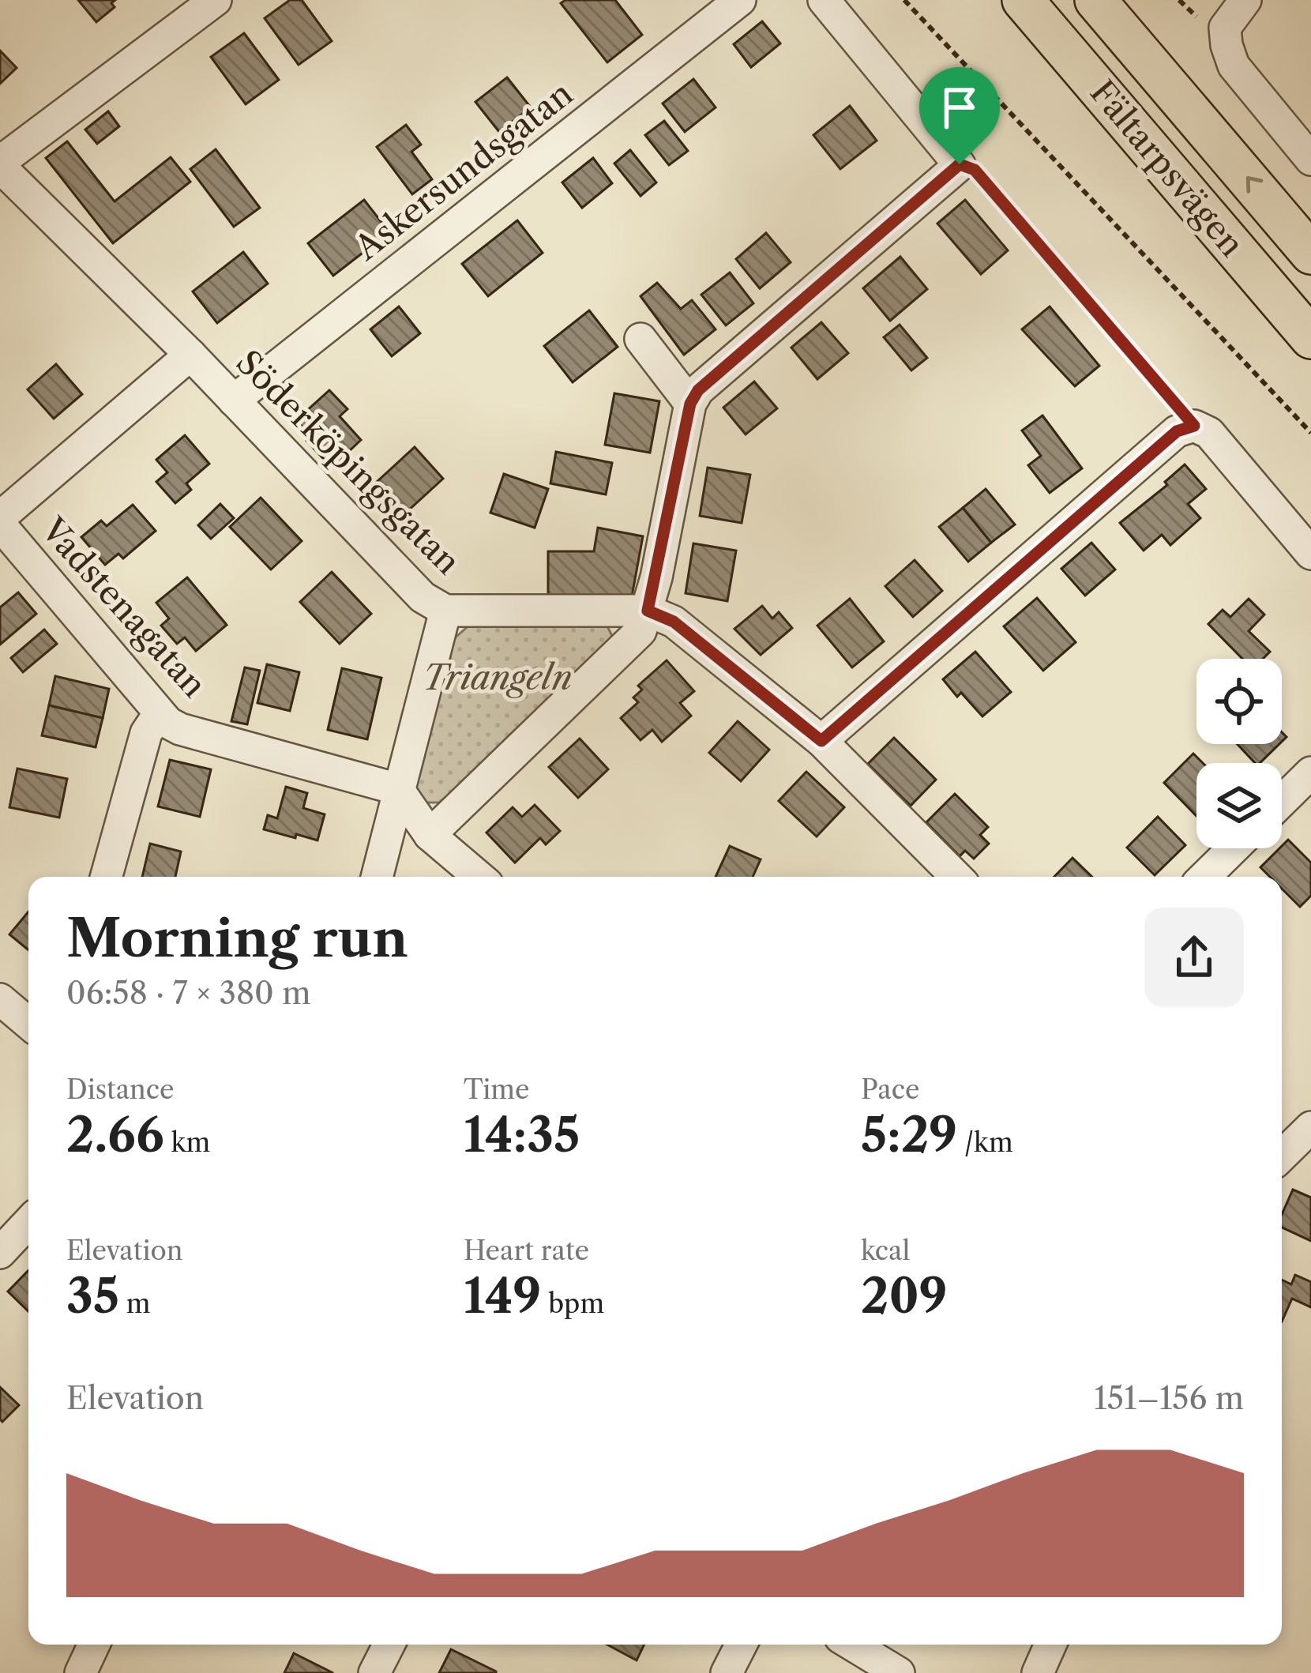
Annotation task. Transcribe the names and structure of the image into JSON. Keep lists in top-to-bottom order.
{
  "streets": {
    "main road": ["Fältarpsvägen"],
    "street": ["Askersundsgatan", "Söderköpingsgatan", "Vadstenagatan"]
  },
  "crossings": [
    ["Askersundsgatan", "Söderköpingsgatan"]
  ],
  "parks": ["Triangeln"],
  "page": {
    "heading": ["Morning run", "06:58 · 7 × 380 m"],
    "stats": [
      ["Distance", "2.66 km"],
      ["Time", "14:35"],
      ["Pace", "5:29 /km"],
      ["Elevation", "35 m"],
      ["Heart rate", "149 bpm"],
      ["kcal", "209"]
    ],
    "chart": ["Elevation", "151–156 m"]
  }
}
